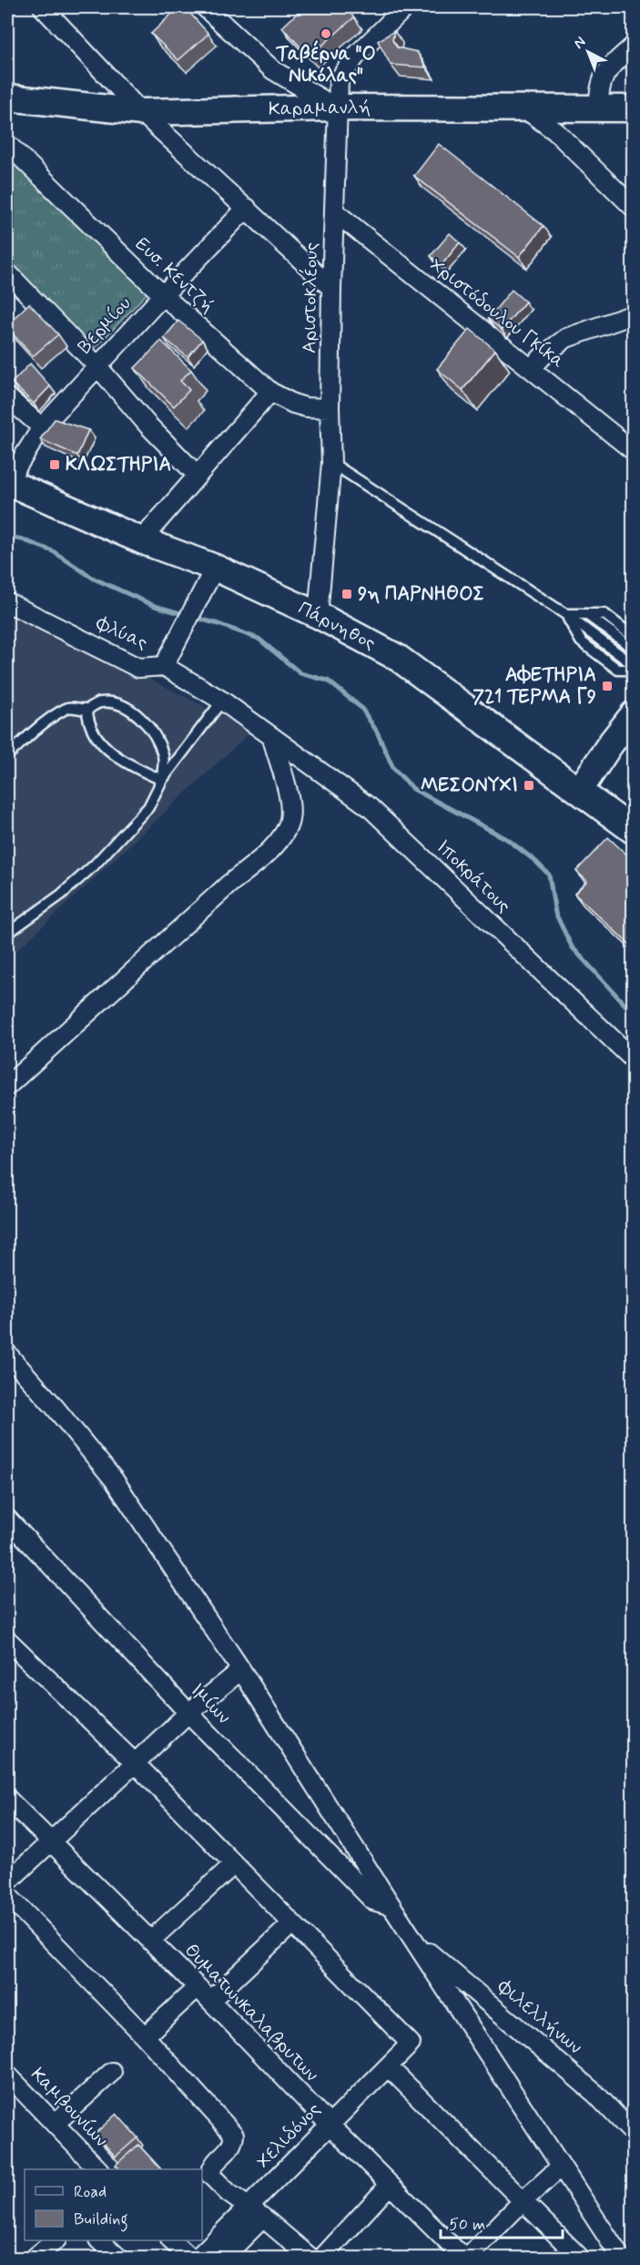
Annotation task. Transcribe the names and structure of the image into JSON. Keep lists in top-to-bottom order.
{
  "streets": {
    "main road": ["Καραμανλή", "Πάρνηθος"],
    "street": [
      "Ευσ. Κεντζή",
      "Αριστοκλέους",
      "Χριστόδουλου Γκίκα",
      "Βερμίου",
      "Φλύας",
      "Ιποκράτους",
      "Ιμίων",
      "Θυματωνκαλαβρυτων",
      "Φιλελλήνων",
      "Καμβουνίων",
      "Χελιδόνος"
    ]
  },
  "crossings": [
    ["Καραμανλή", "Αριστοκλέους"],
    ["Ευσ. Κεντζή", "Αριστοκλέους"],
    ["Ευσ. Κεντζή", "Βερμίου"],
    ["Αριστοκλέους", "Χριστόδουλου Γκίκα"],
    ["Αριστοκλέους", "Πάρνηθος"],
    ["Βερμίου", "Πάρνηθος"],
    ["Φλύας", "Ιποκράτους"],
    ["Θυματωνκαλαβρυτων", "Χελιδόνος"]
  ],
  "places": {
    "other": ["Ταβέρνα \"Ο Νικόλας\""],
    "transit": [
      "ΚΛΩΣΤΗΡΙΑ",
      "9η ΠΑΡΝΗΘΟΣ",
      "ΑΦΕΤΗΡΙΑ 721 ΤΕΡΜΑ Γ9",
      "ΜΕΣΟΝΥΧΙ"
    ]
  },
  "legend": ["Road", "Building"],
  "scale_bar": "50 m",
  "north": "top left"
}
